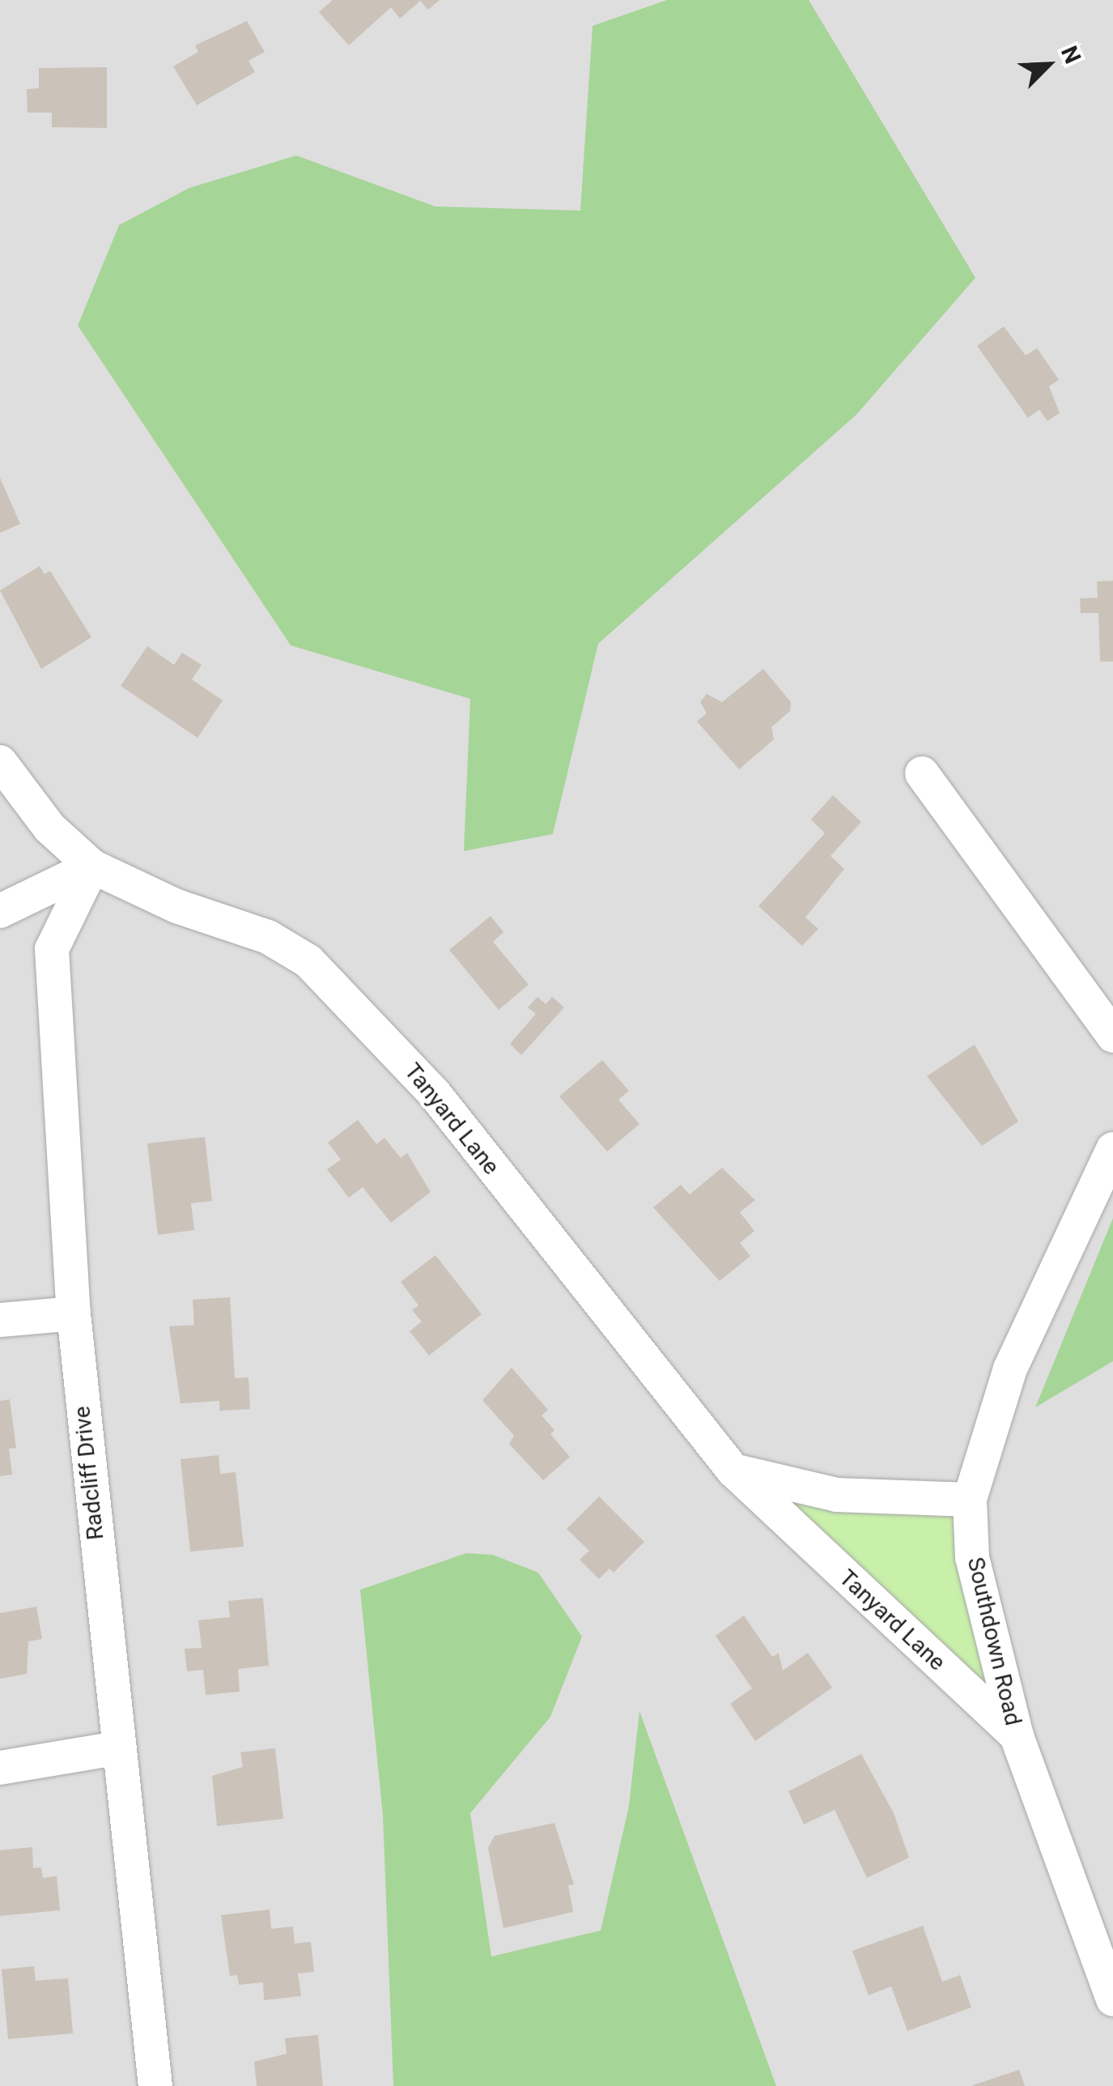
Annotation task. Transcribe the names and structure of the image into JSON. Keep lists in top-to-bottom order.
{
  "streets": {
    "street": ["Tanyard Lane", "Radcliff Drive", "Southdown Road"]
  },
  "crossings": [
    ["Tanyard Lane", "Radcliff Drive"],
    ["Tanyard Lane", "Southdown Road"]
  ],
  "north": "top right"
}
